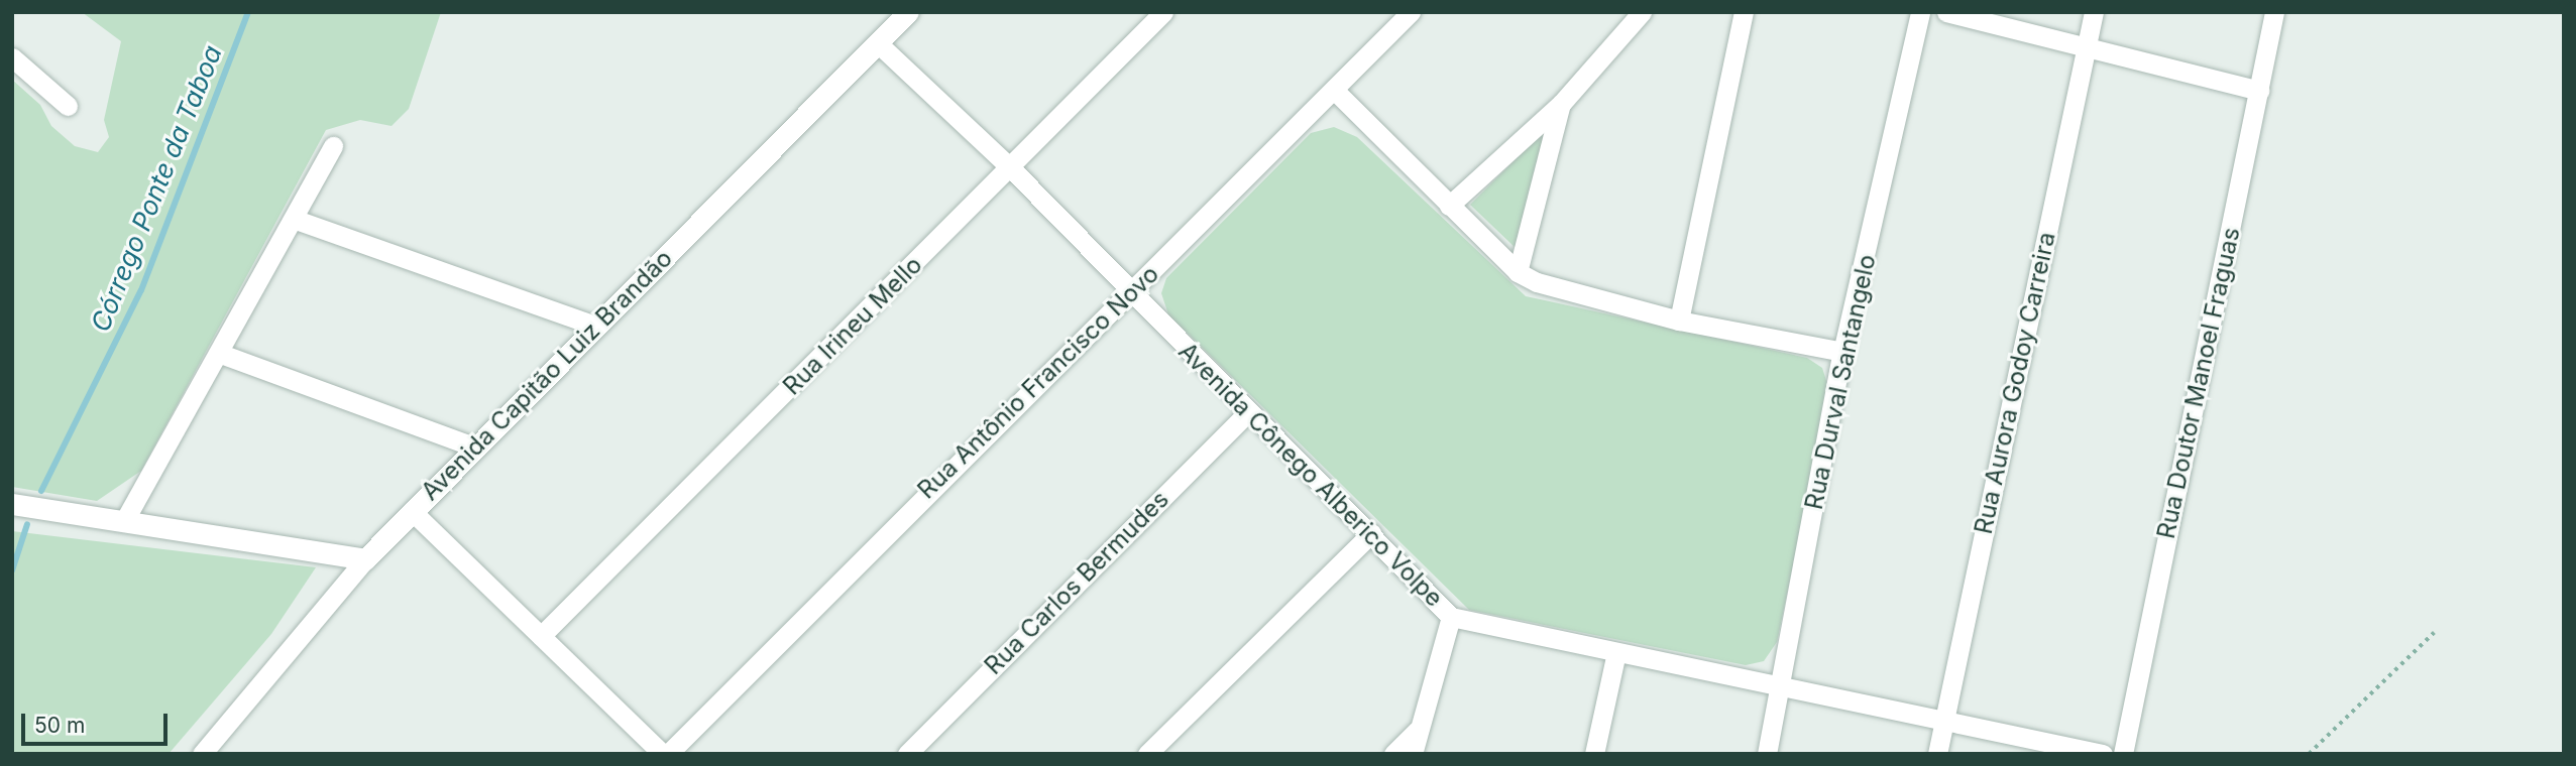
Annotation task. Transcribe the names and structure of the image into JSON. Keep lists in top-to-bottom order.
{
  "streets": {
    "main road": ["Avenida Capitão Luiz Brandão"],
    "street": [
      "Rua Irineu Mello",
      "Rua Antônio Francisco Novo",
      "Rua Durval Santangelo",
      "Rua Aurora Godoy Carreira",
      "Rua Doutor Manoel Fraguas",
      "Avenida Cônego Alberico Volpe",
      "Rua Carlos Bermudes"
    ]
  },
  "crossings": [
    ["Rua Irineu Mello", "Avenida Cônego Alberico Volpe"],
    ["Avenida Capitão Luiz Brandão", "Avenida Cônego Alberico Volpe"],
    ["Rua Antônio Francisco Novo", "Avenida Cônego Alberico Volpe"],
    ["Rua Durval Santangelo", "Avenida Cônego Alberico Volpe"],
    ["Rua Aurora Godoy Carreira", "Avenida Cônego Alberico Volpe"],
    ["Avenida Cônego Alberico Volpe", "Rua Carlos Bermudes"]
  ],
  "water": ["Córrego Ponte da Taboa"],
  "scale_bar": "50 m"
}
